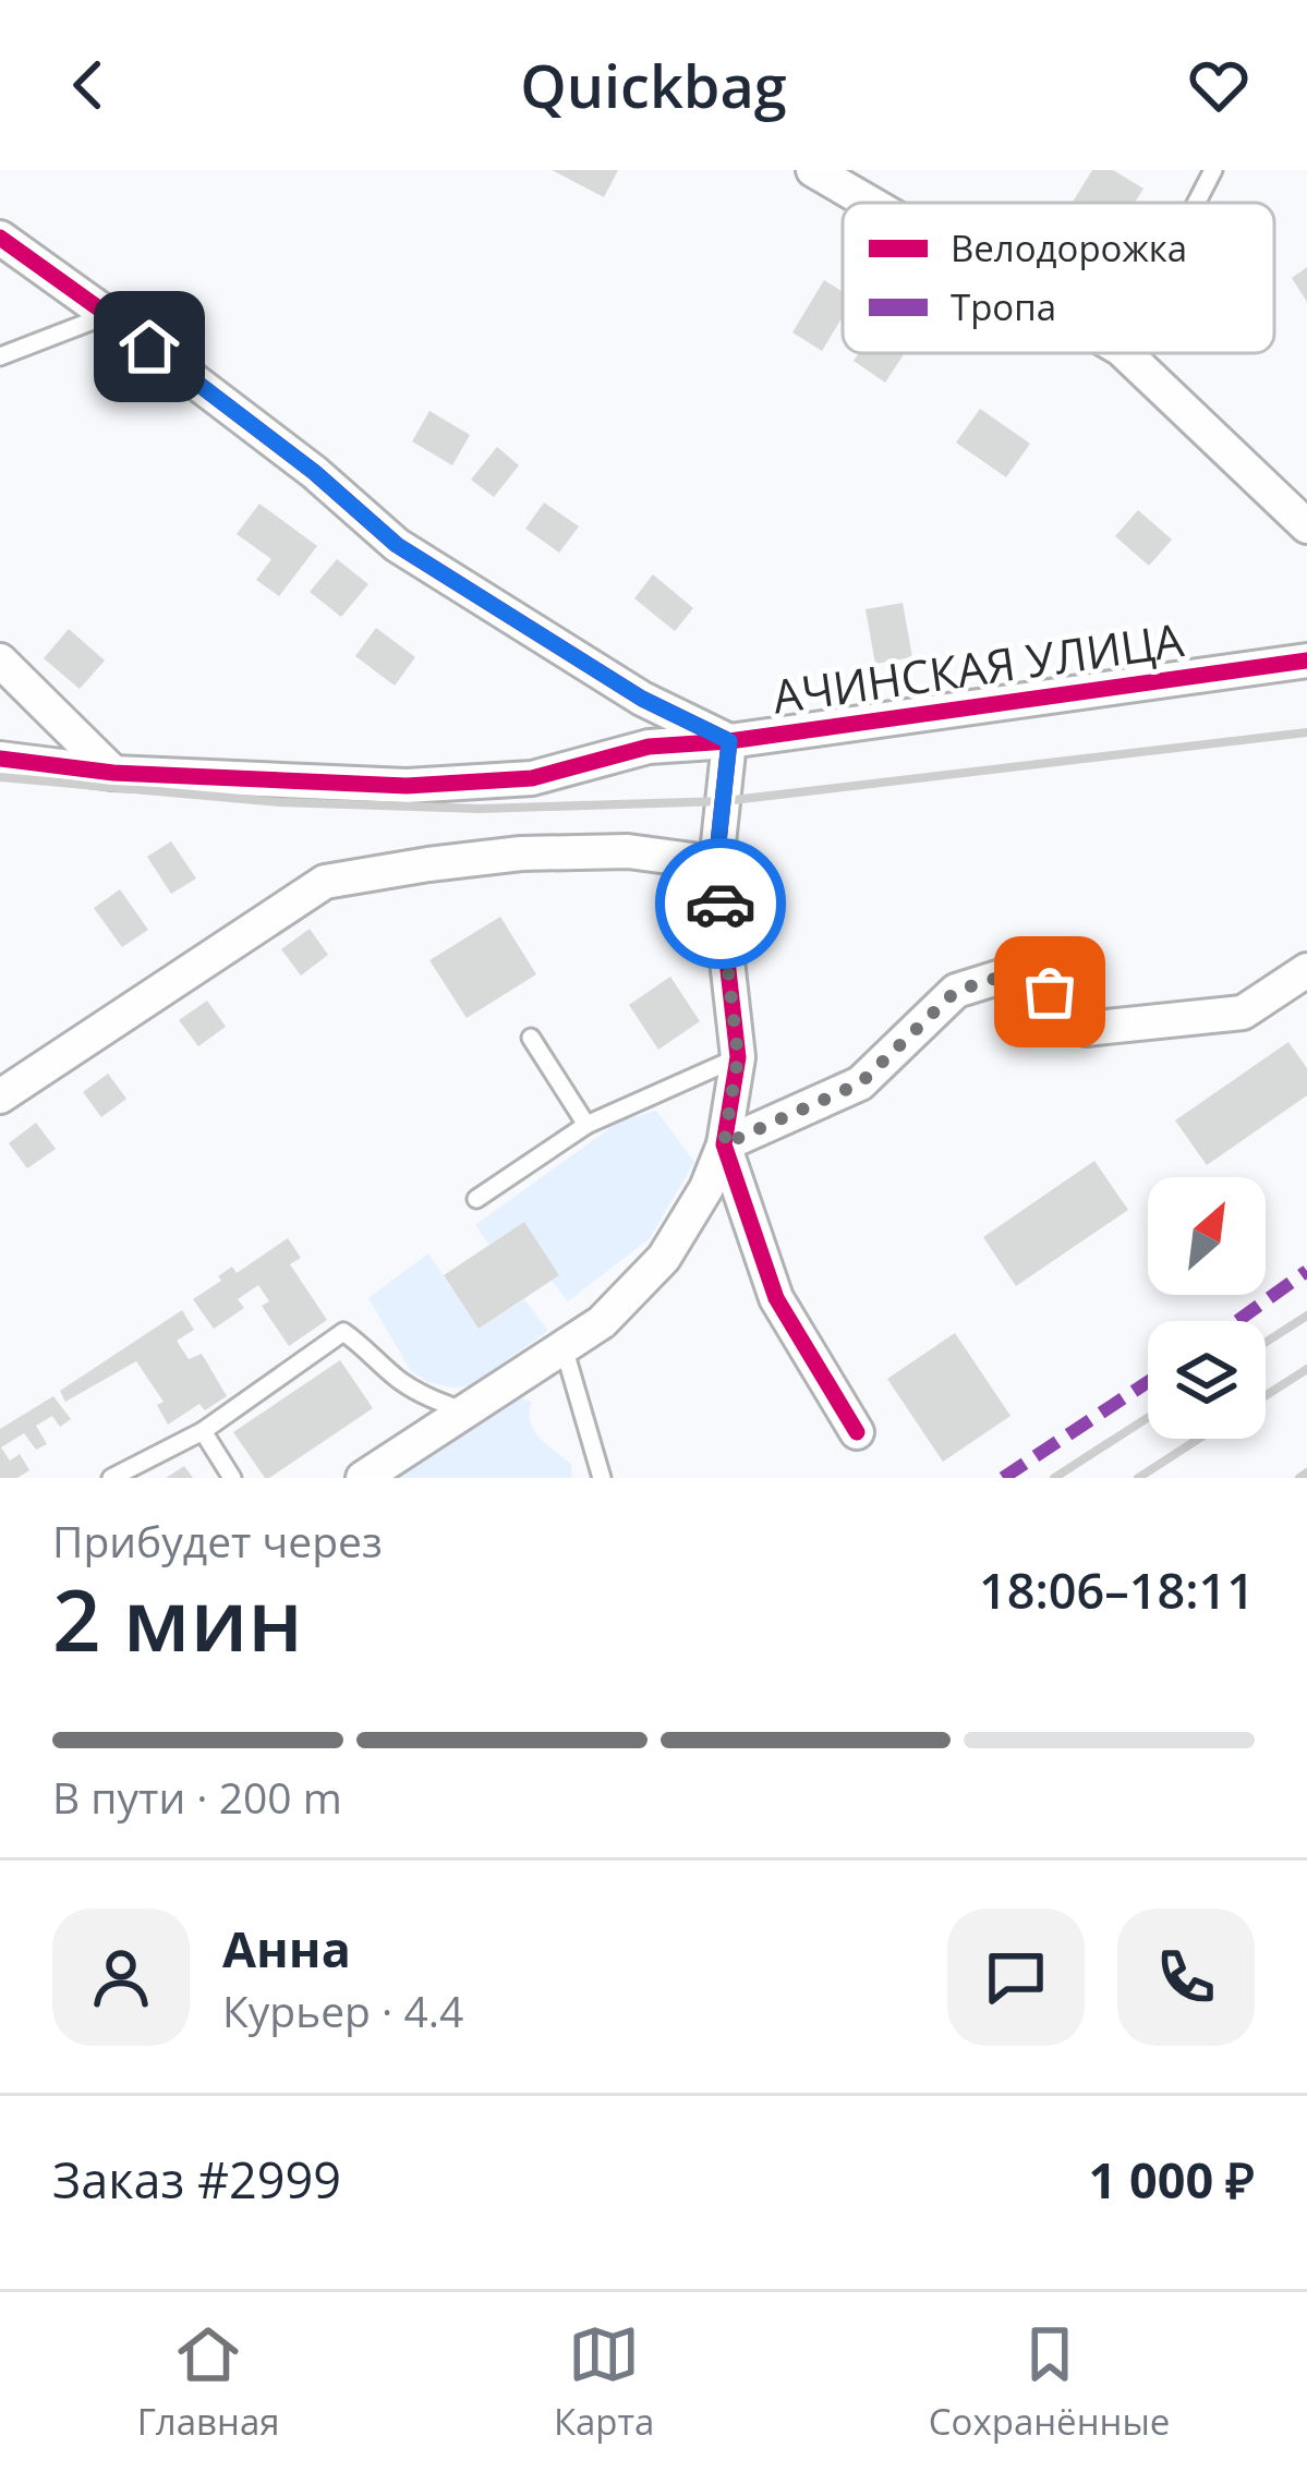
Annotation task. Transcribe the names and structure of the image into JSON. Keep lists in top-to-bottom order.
{
  "streets": {
    "street": ["АЧИНСКАЯ УЛИЦА"]
  },
  "legend": ["Велодорожка", "Тропа"],
  "north": "top right",
  "page": {
    "header": "Quickbag",
    "heading": ["2 мин", "Прибудет через", "18:06–18:11"],
    "panel": [
      "Анна",
      "Курьер · 4.4",
      "Заказ #2999",
      "1 000 ₽"
    ],
    "bar": "В пути · 200 m",
    "tabs": ["Главная", "Карта", "Сохранённые"]
  }
}
